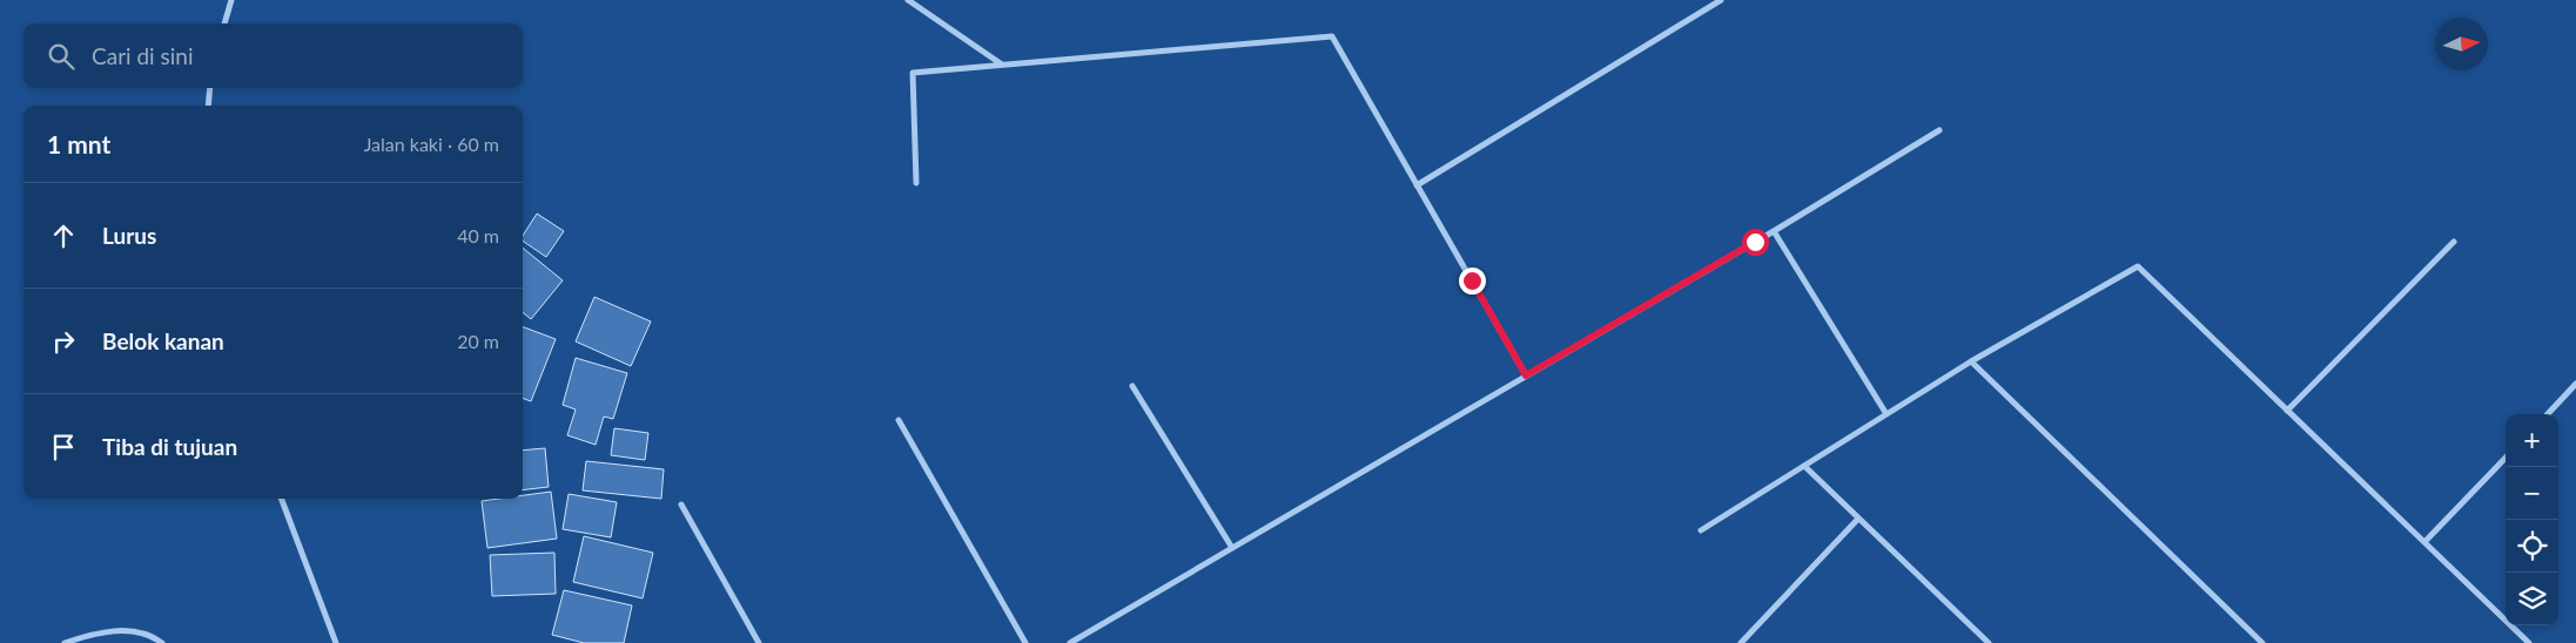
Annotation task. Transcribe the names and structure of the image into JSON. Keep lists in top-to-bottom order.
{
  "north": "right",
  "page": {
    "search": "Cari di sini",
    "heading": ["1 mnt", "Jalan kaki · 60 m"],
    "list": [
      ["Lurus", "40 m"],
      ["Belok kanan", "20 m"],
      "Tiba di tujuan"
    ],
    "map_buttons": ["+", "−"]
  }
}
